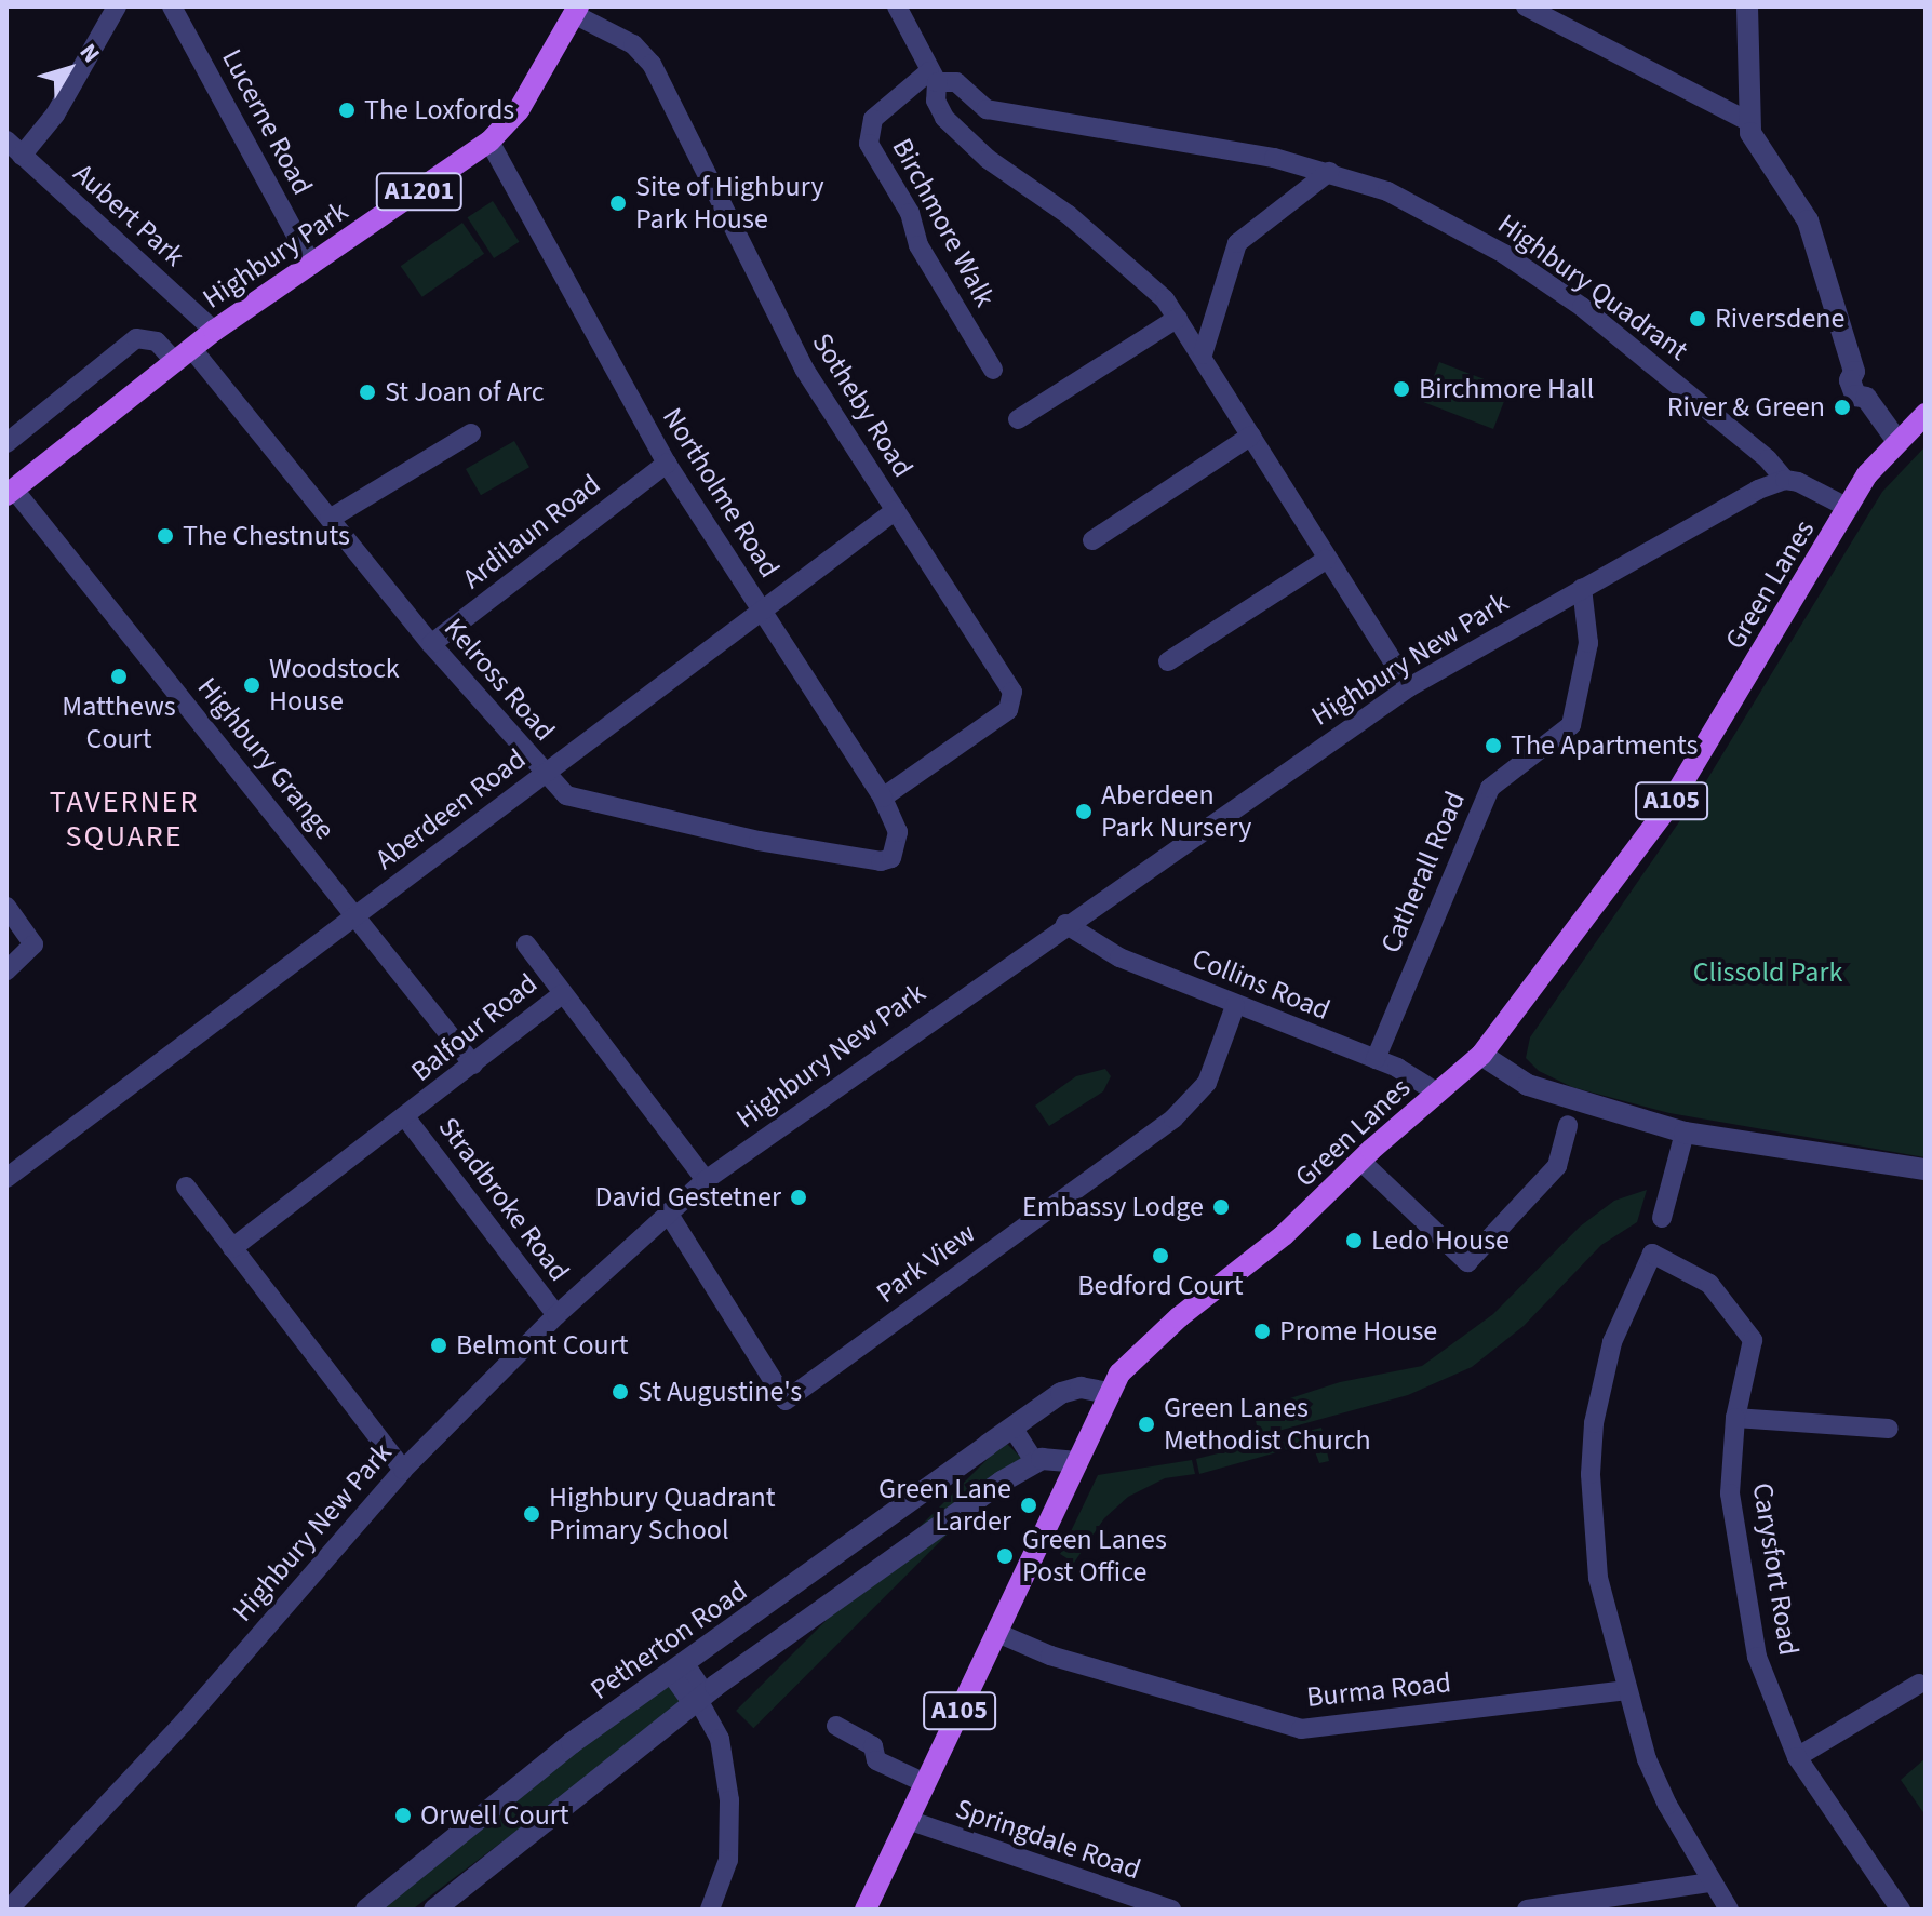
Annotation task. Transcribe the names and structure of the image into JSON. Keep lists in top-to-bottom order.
{
  "streets": {
    "main road": [
      "A1201",
      "Highbury Park",
      "Green Lanes",
      "A105"
    ],
    "street": [
      "Lucerne Road",
      "Aubert Park",
      "Birchmore Walk",
      "Highbury Quadrant",
      "Sotheby Road",
      "Northolme Road",
      "Ardilaun Road",
      "Highbury New Park",
      "Kelross Road",
      "Highbury Grange",
      "Aberdeen Road",
      "Catherall Road",
      "Collins Road",
      "Balfour Road",
      "Stradbroke Road",
      "Park View",
      "Carysfort Road",
      "Petherton Road",
      "Burma Road",
      "Springdale Road"
    ]
  },
  "crossings": [
    ["Lucerne Road", "Highbury Park"],
    ["Aubert Park", "Highbury Park"],
    ["Birchmore Walk", "Highbury Quadrant"],
    ["Highbury Park", "Sotheby Road"],
    ["Highbury Park", "Northolme Road"],
    ["Highbury Park", "Kelross Road"],
    ["Highbury Park", "Highbury Grange"],
    ["Highbury Quadrant", "Highbury New Park"],
    ["Sotheby Road", "Northolme Road"],
    ["Sotheby Road", "Aberdeen Road"],
    ["Northolme Road", "Ardilaun Road"],
    ["Northolme Road", "Kelross Road"],
    ["Northolme Road", "Aberdeen Road"],
    ["Ardilaun Road", "Kelross Road"],
    ["Green Lanes", "Collins Road"],
    ["Green Lanes", "Petherton Road"],
    ["Green Lanes", "Burma Road"],
    ["Green Lanes", "Springdale Road"],
    ["Highbury New Park", "Catherall Road"],
    ["Highbury New Park", "Collins Road"],
    ["Highbury New Park", "Balfour Road"],
    ["Highbury New Park", "Stradbroke Road"],
    ["Highbury New Park", "Park View"],
    ["Kelross Road", "Aberdeen Road"],
    ["Highbury Grange", "Aberdeen Road"],
    ["Highbury Grange", "Balfour Road"],
    ["Catherall Road", "Collins Road"],
    ["Collins Road", "Park View"],
    ["Balfour Road", "Stradbroke Road"],
    ["Carysfort Road", "Burma Road"]
  ],
  "districts": ["TAVERNER SQUARE"],
  "parks": ["Clissold Park"],
  "places": [
    "The Loxfords",
    "Site of Highbury Park House",
    "Riversdene",
    "Birchmore Hall",
    "St Joan of Arc",
    "River & Green",
    "The Chestnuts",
    "Matthews Court",
    "Woodstock House",
    "The Apartments",
    "Aberdeen Park Nursery",
    "David Gestetner",
    "Embassy Lodge",
    "Ledo House",
    "Bedford Court",
    "Prome House",
    "Belmont Court",
    "St Augustine's",
    "Green Lanes Methodist Church",
    "Green Lane Larder",
    "Highbury Quadrant Primary School",
    "Green Lanes Post Office",
    "Orwell Court"
  ],
  "north": "top right"
}
